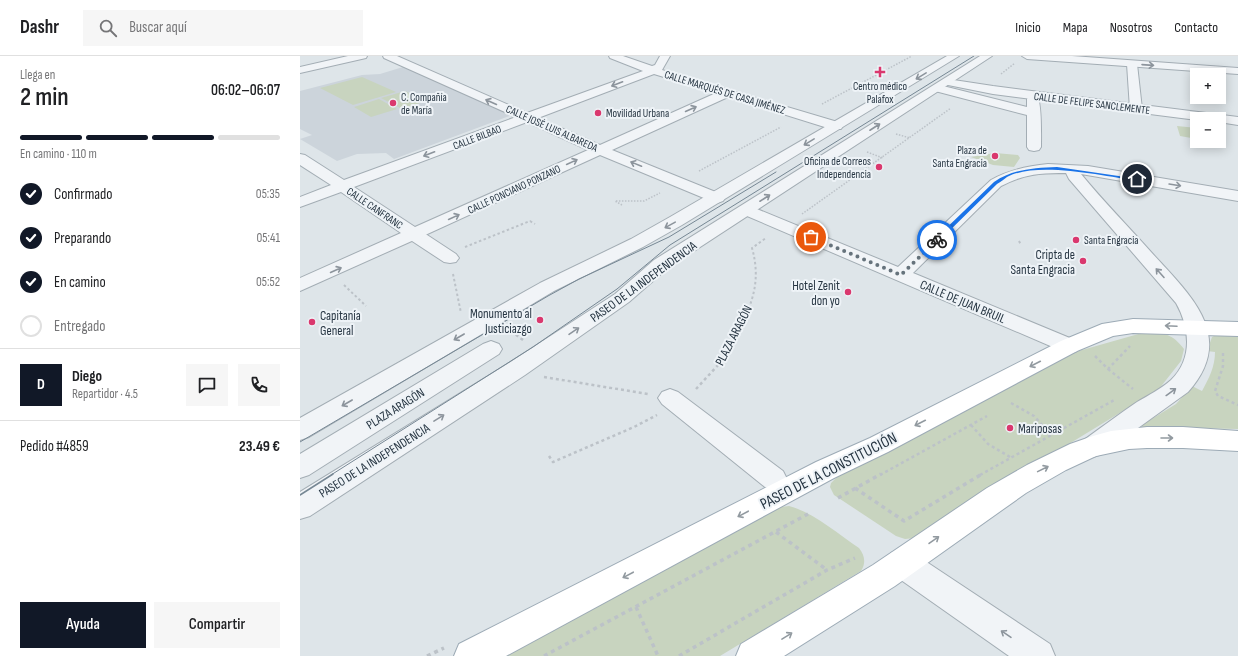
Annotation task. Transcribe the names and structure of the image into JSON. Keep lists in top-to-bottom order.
{
  "streets": {
    "main road": ["PASEO DE LA CONSTITUCIÓN"],
    "street": [
      "CALLE MARQUÉS DE CASA JIMÉNEZ",
      "CALLE DE FELIPE SANCLEMENTE",
      "CALLE JOSÉ LUIS ALBAREDA",
      "CALLE BILBAO",
      "CALLE PONCIANO PONZANO",
      "CALLE CANFRANC",
      "PASEO DE LA INDEPENDENCIA",
      "CALLE DE JUAN BRUIL",
      "PLAZA ARAGÓN"
    ]
  },
  "crossings": [
    ["CALLE MARQUÉS DE CASA JIMÉNEZ", "CALLE BILBAO"],
    ["CALLE MARQUÉS DE CASA JIMÉNEZ", "CALLE PONCIANO PONZANO"],
    ["CALLE DE FELIPE SANCLEMENTE", "PASEO DE LA INDEPENDENCIA"],
    ["CALLE JOSÉ LUIS ALBAREDA", "CALLE BILBAO"],
    ["CALLE JOSÉ LUIS ALBAREDA", "CALLE PONCIANO PONZANO"],
    ["CALLE BILBAO", "CALLE CANFRANC"],
    ["CALLE PONCIANO PONZANO", "CALLE CANFRANC"],
    ["PASEO DE LA INDEPENDENCIA", "CALLE DE JUAN BRUIL"],
    ["CALLE DE JUAN BRUIL", "PASEO DE LA CONSTITUCIÓN"]
  ],
  "one_way": ["CALLE JOSÉ LUIS ALBAREDA"],
  "places": {
    "health": ["Centro médico Palafox"],
    "other": [
      "C. Compañía de María",
      "Movilidad Urbana",
      "Plaza de Santa Engracia",
      "Oficina de Correos Independencia",
      "Santa Engracia",
      "Cripta de Santa Engracia",
      "Hotel Zenit don yo",
      "Monumento al Justiciazgo",
      "Capitanía General",
      "Mariposas"
    ]
  },
  "page": {
    "header": "Dashr",
    "search": "Buscar aquí",
    "nav": [
      "Inicio",
      "Mapa",
      "Nosotros",
      "Contacto"
    ],
    "heading": ["2 min", "Llega en", "06:02–06:07"],
    "panel": [
      "Diego",
      "Repartidor · 4.5",
      "Pedido #4859",
      "23.49 €"
    ],
    "map_buttons": ["+", "−"],
    "bar": "En camino · 110 m",
    "list": [
      ["Confirmado", "05:35"],
      ["Preparando", "05:41"],
      ["En camino", "05:52"],
      "Entregado"
    ],
    "round": "D",
    "buttons": ["Ayuda", "Compartir"]
  }
}
